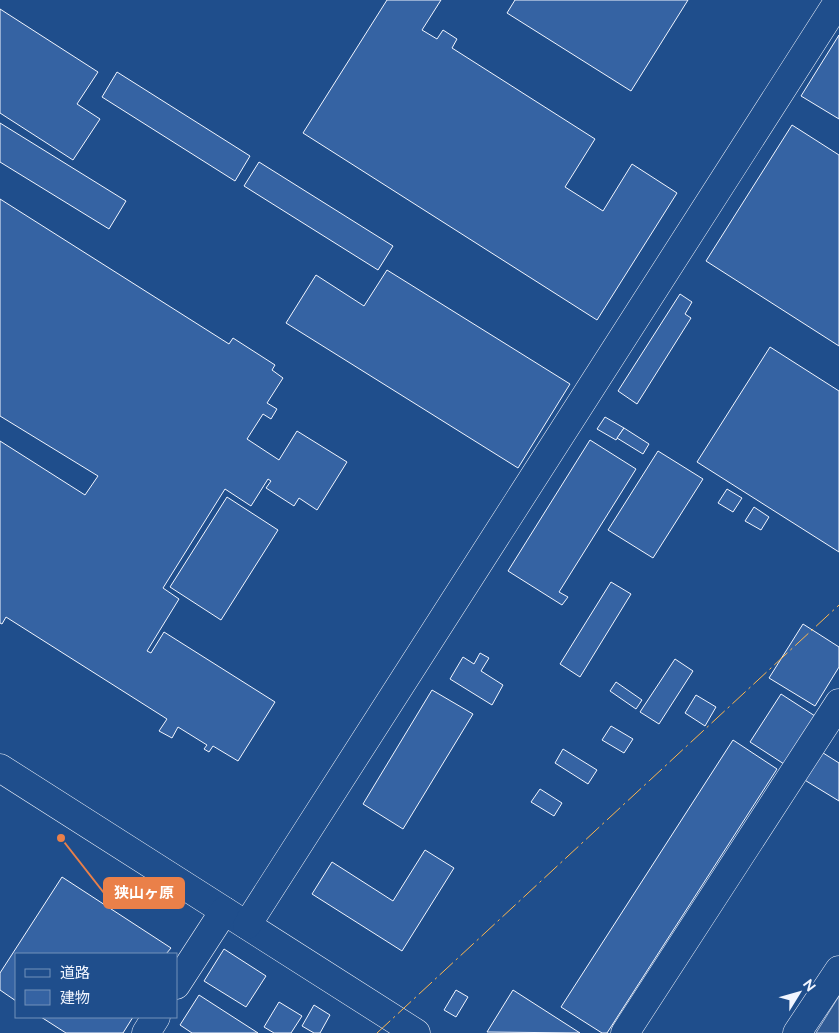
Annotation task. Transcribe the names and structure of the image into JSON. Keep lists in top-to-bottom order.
{
  "places": ["狭山ヶ原"],
  "legend": ["道路", "建物"],
  "north": "top right"
}
